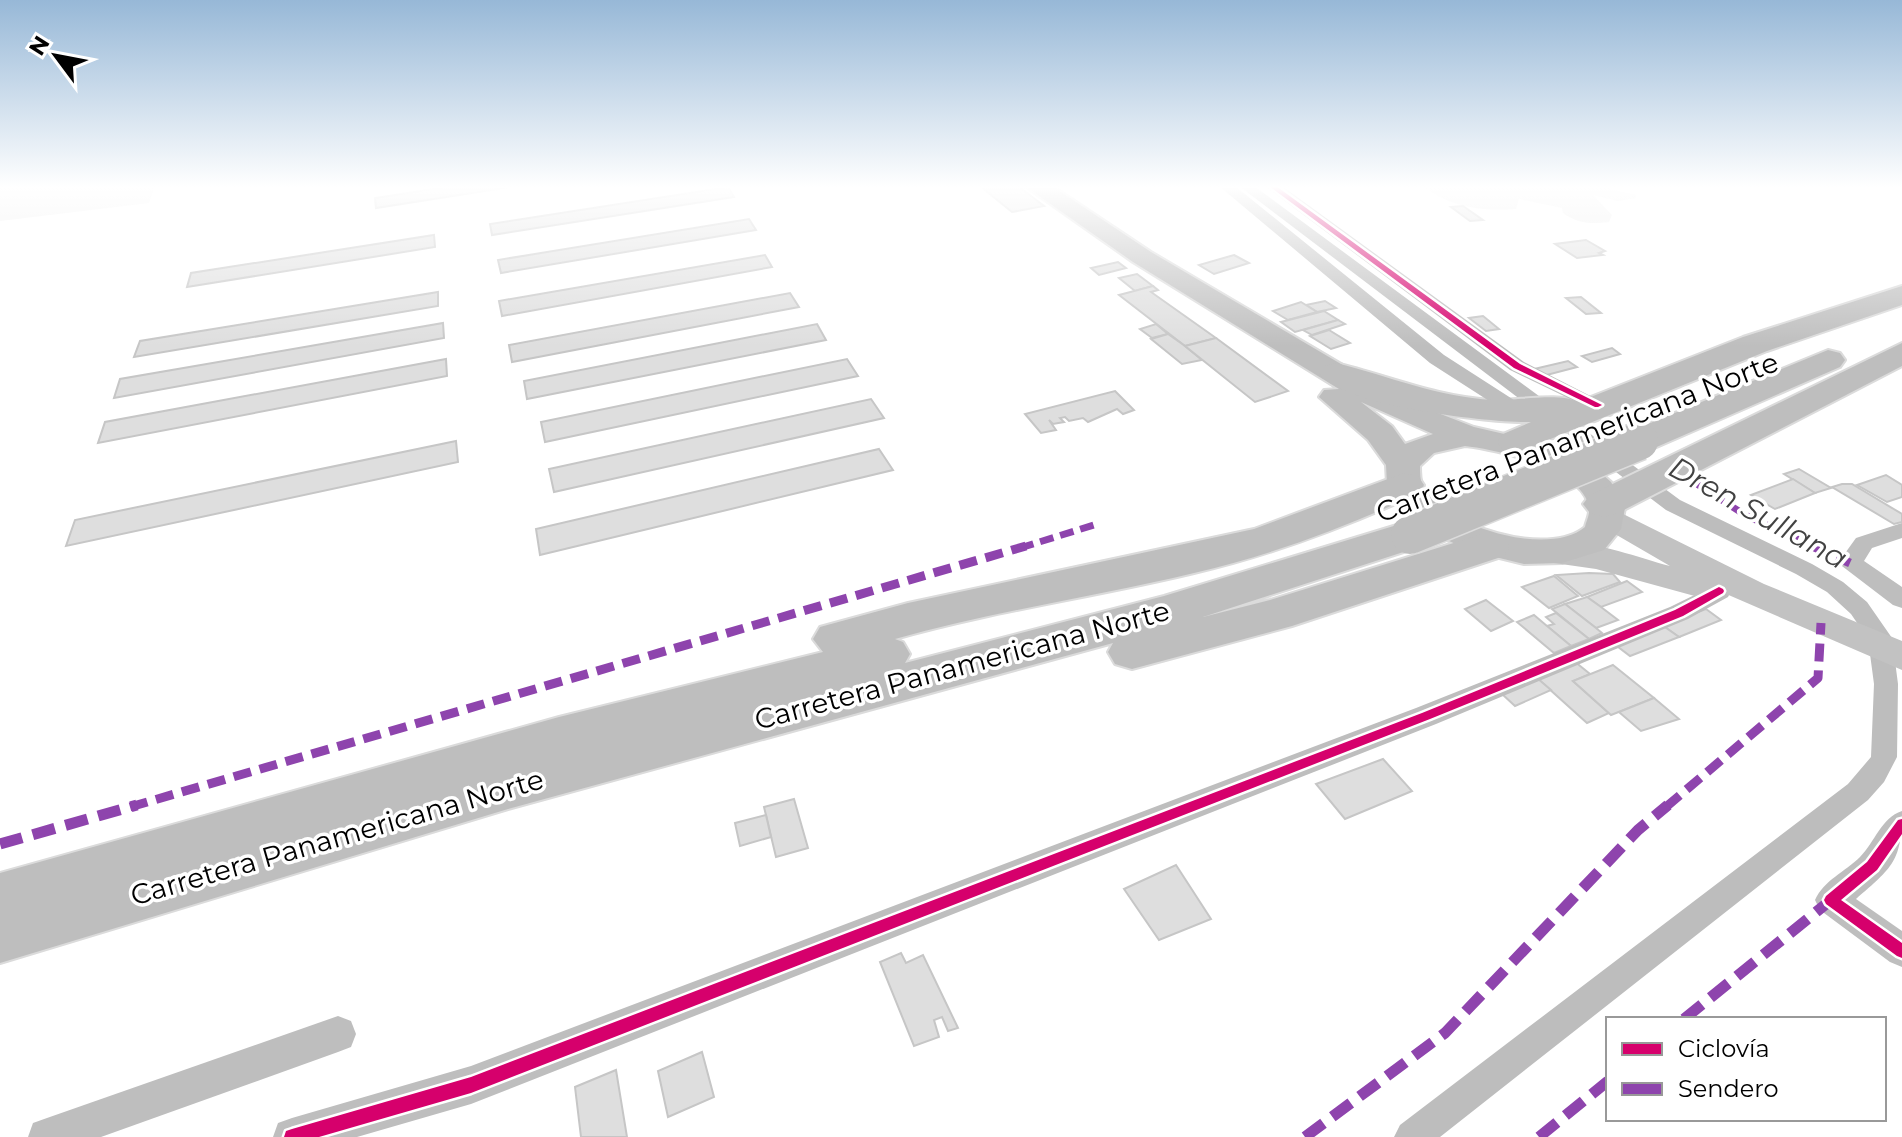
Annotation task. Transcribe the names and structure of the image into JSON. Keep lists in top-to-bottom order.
{
  "streets": {
    "highway": ["Carretera Panamericana Norte"]
  },
  "water": ["Dren Sullana"],
  "legend": ["Ciclovía", "Sendero"],
  "north": "top left"
}
